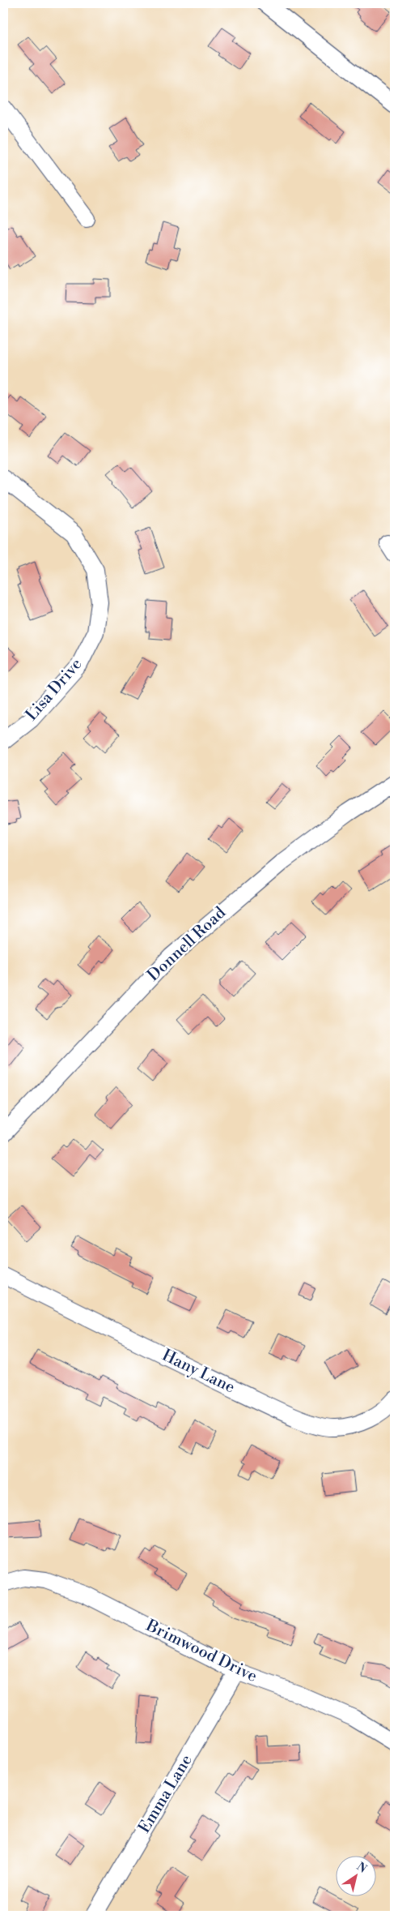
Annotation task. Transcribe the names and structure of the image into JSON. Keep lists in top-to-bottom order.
{
  "streets": {
    "street": [
      "Lisa Drive",
      "Donnell Road",
      "Hany Lane",
      "Brimwood Drive",
      "Emma Lane"
    ]
  },
  "crossings": [
    ["Brimwood Drive", "Emma Lane"]
  ],
  "north": "top right"
}
